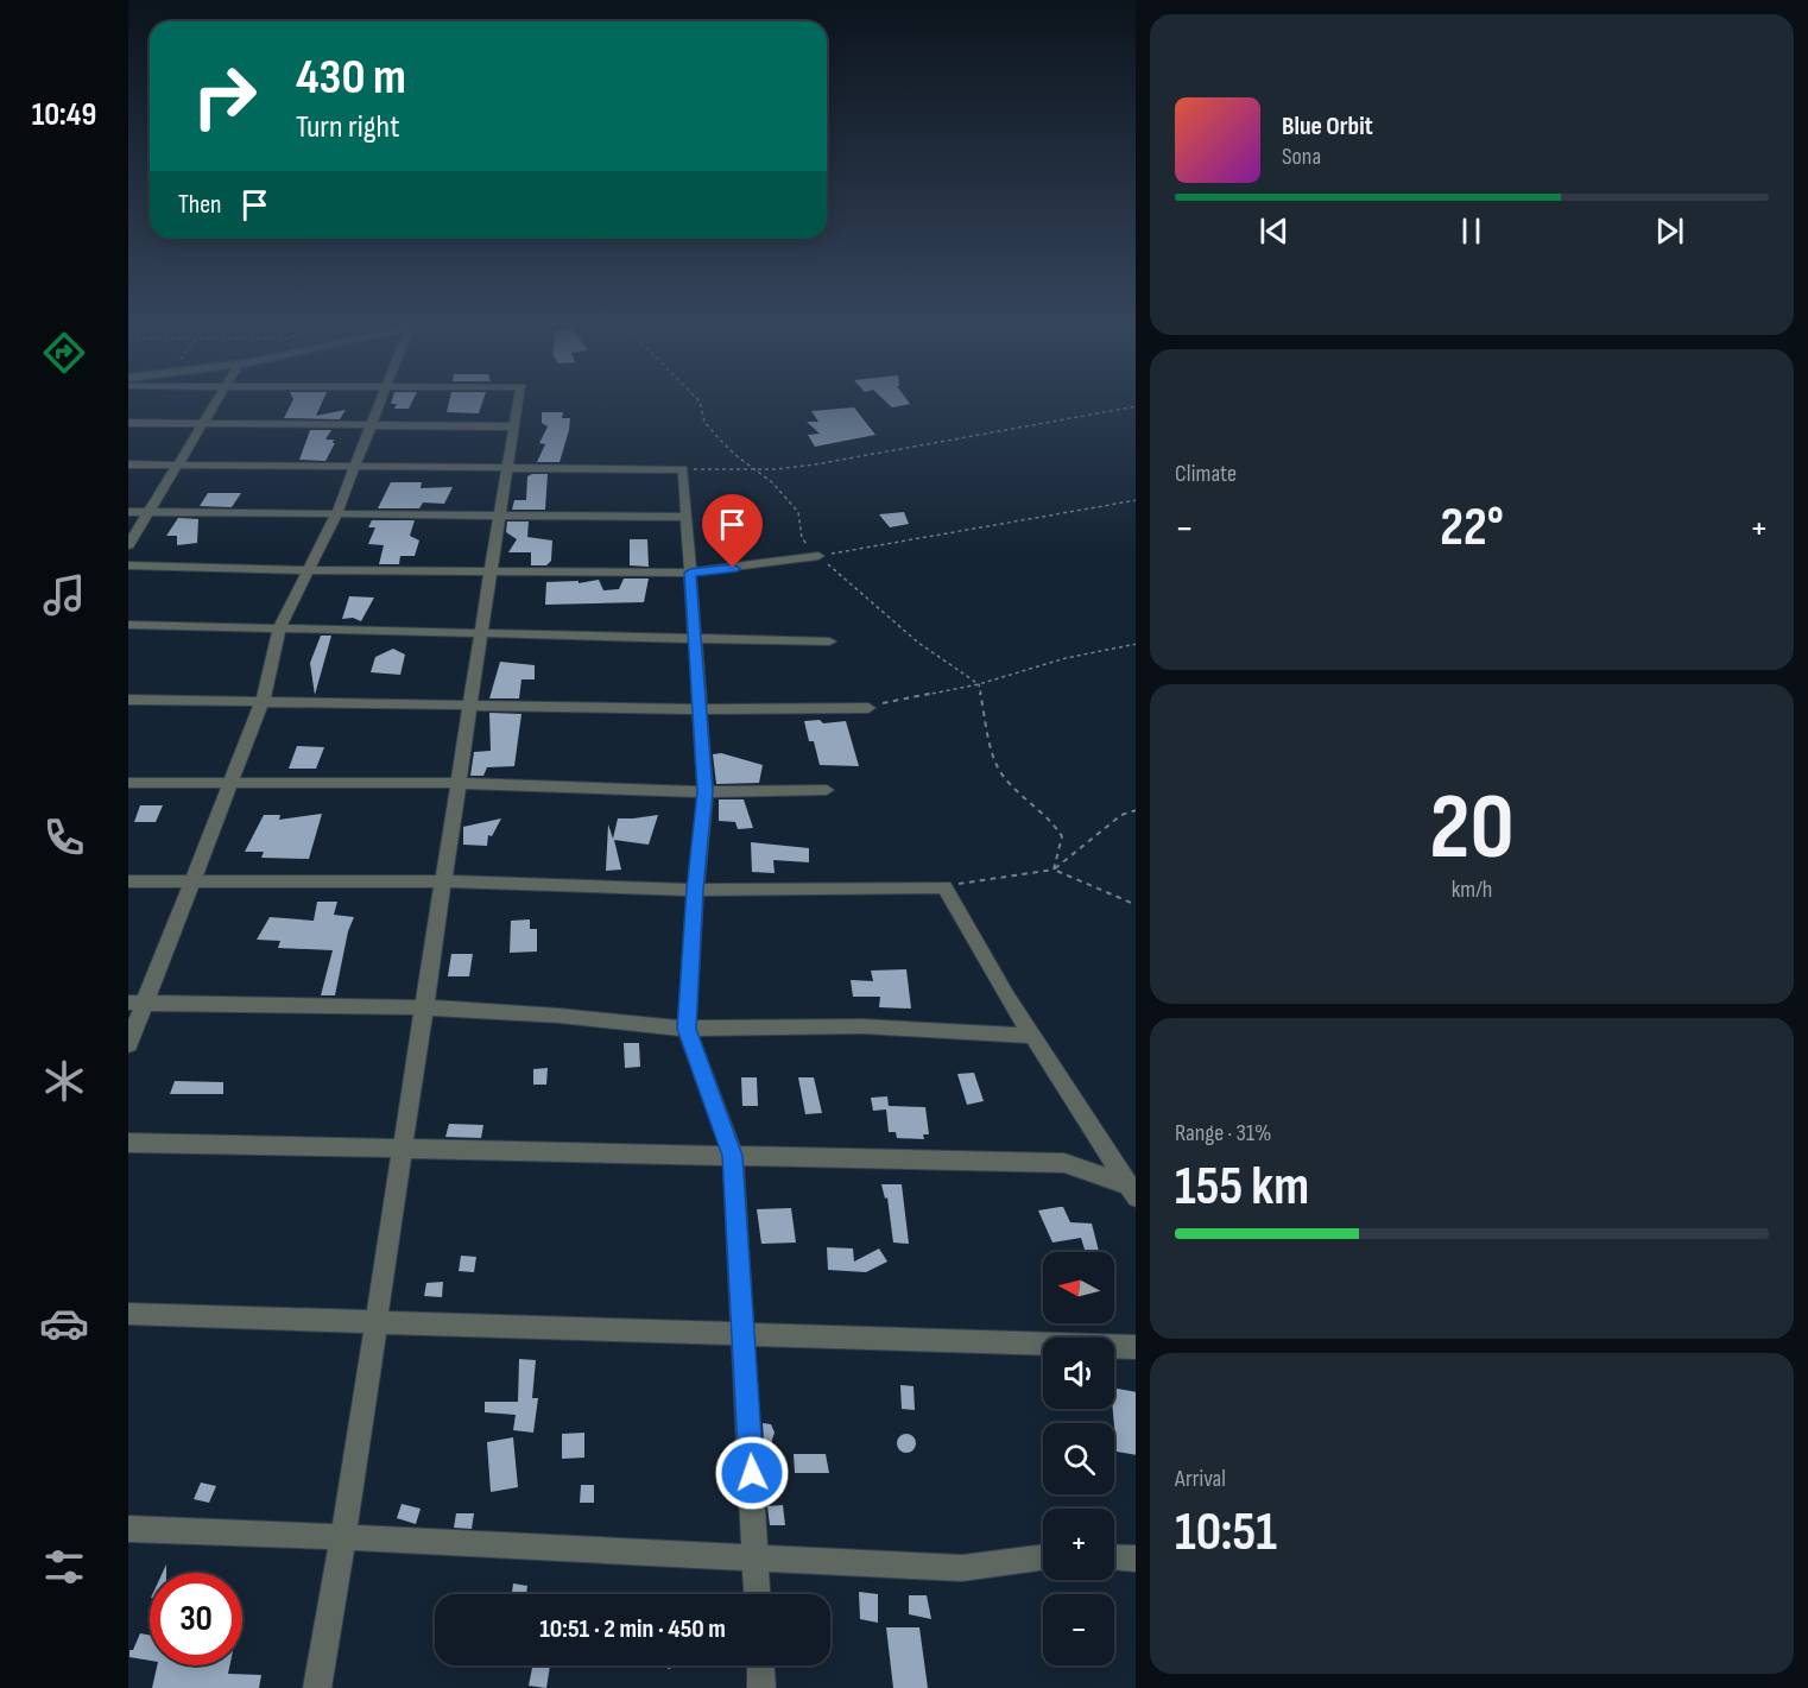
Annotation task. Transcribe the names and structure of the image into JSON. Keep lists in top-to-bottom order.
{
  "north": "left",
  "page": {
    "tabs": "10:49",
    "turn": ["430 m", "Turn right"],
    "song": ["Blue Orbit", "Sona"],
    "then": "Then",
    "tile": [
      "Climate",
      ["20", "km/h"],
      ["Range · 31%", "155 km"],
      ["Arrival", "10:51"]
    ],
    "heat": ["−", "22°", "+"],
    "map_buttons": ["+", "−"],
    "limit": "30",
    "trip": "10:51 · 2 min · 450 m"
  }
}
